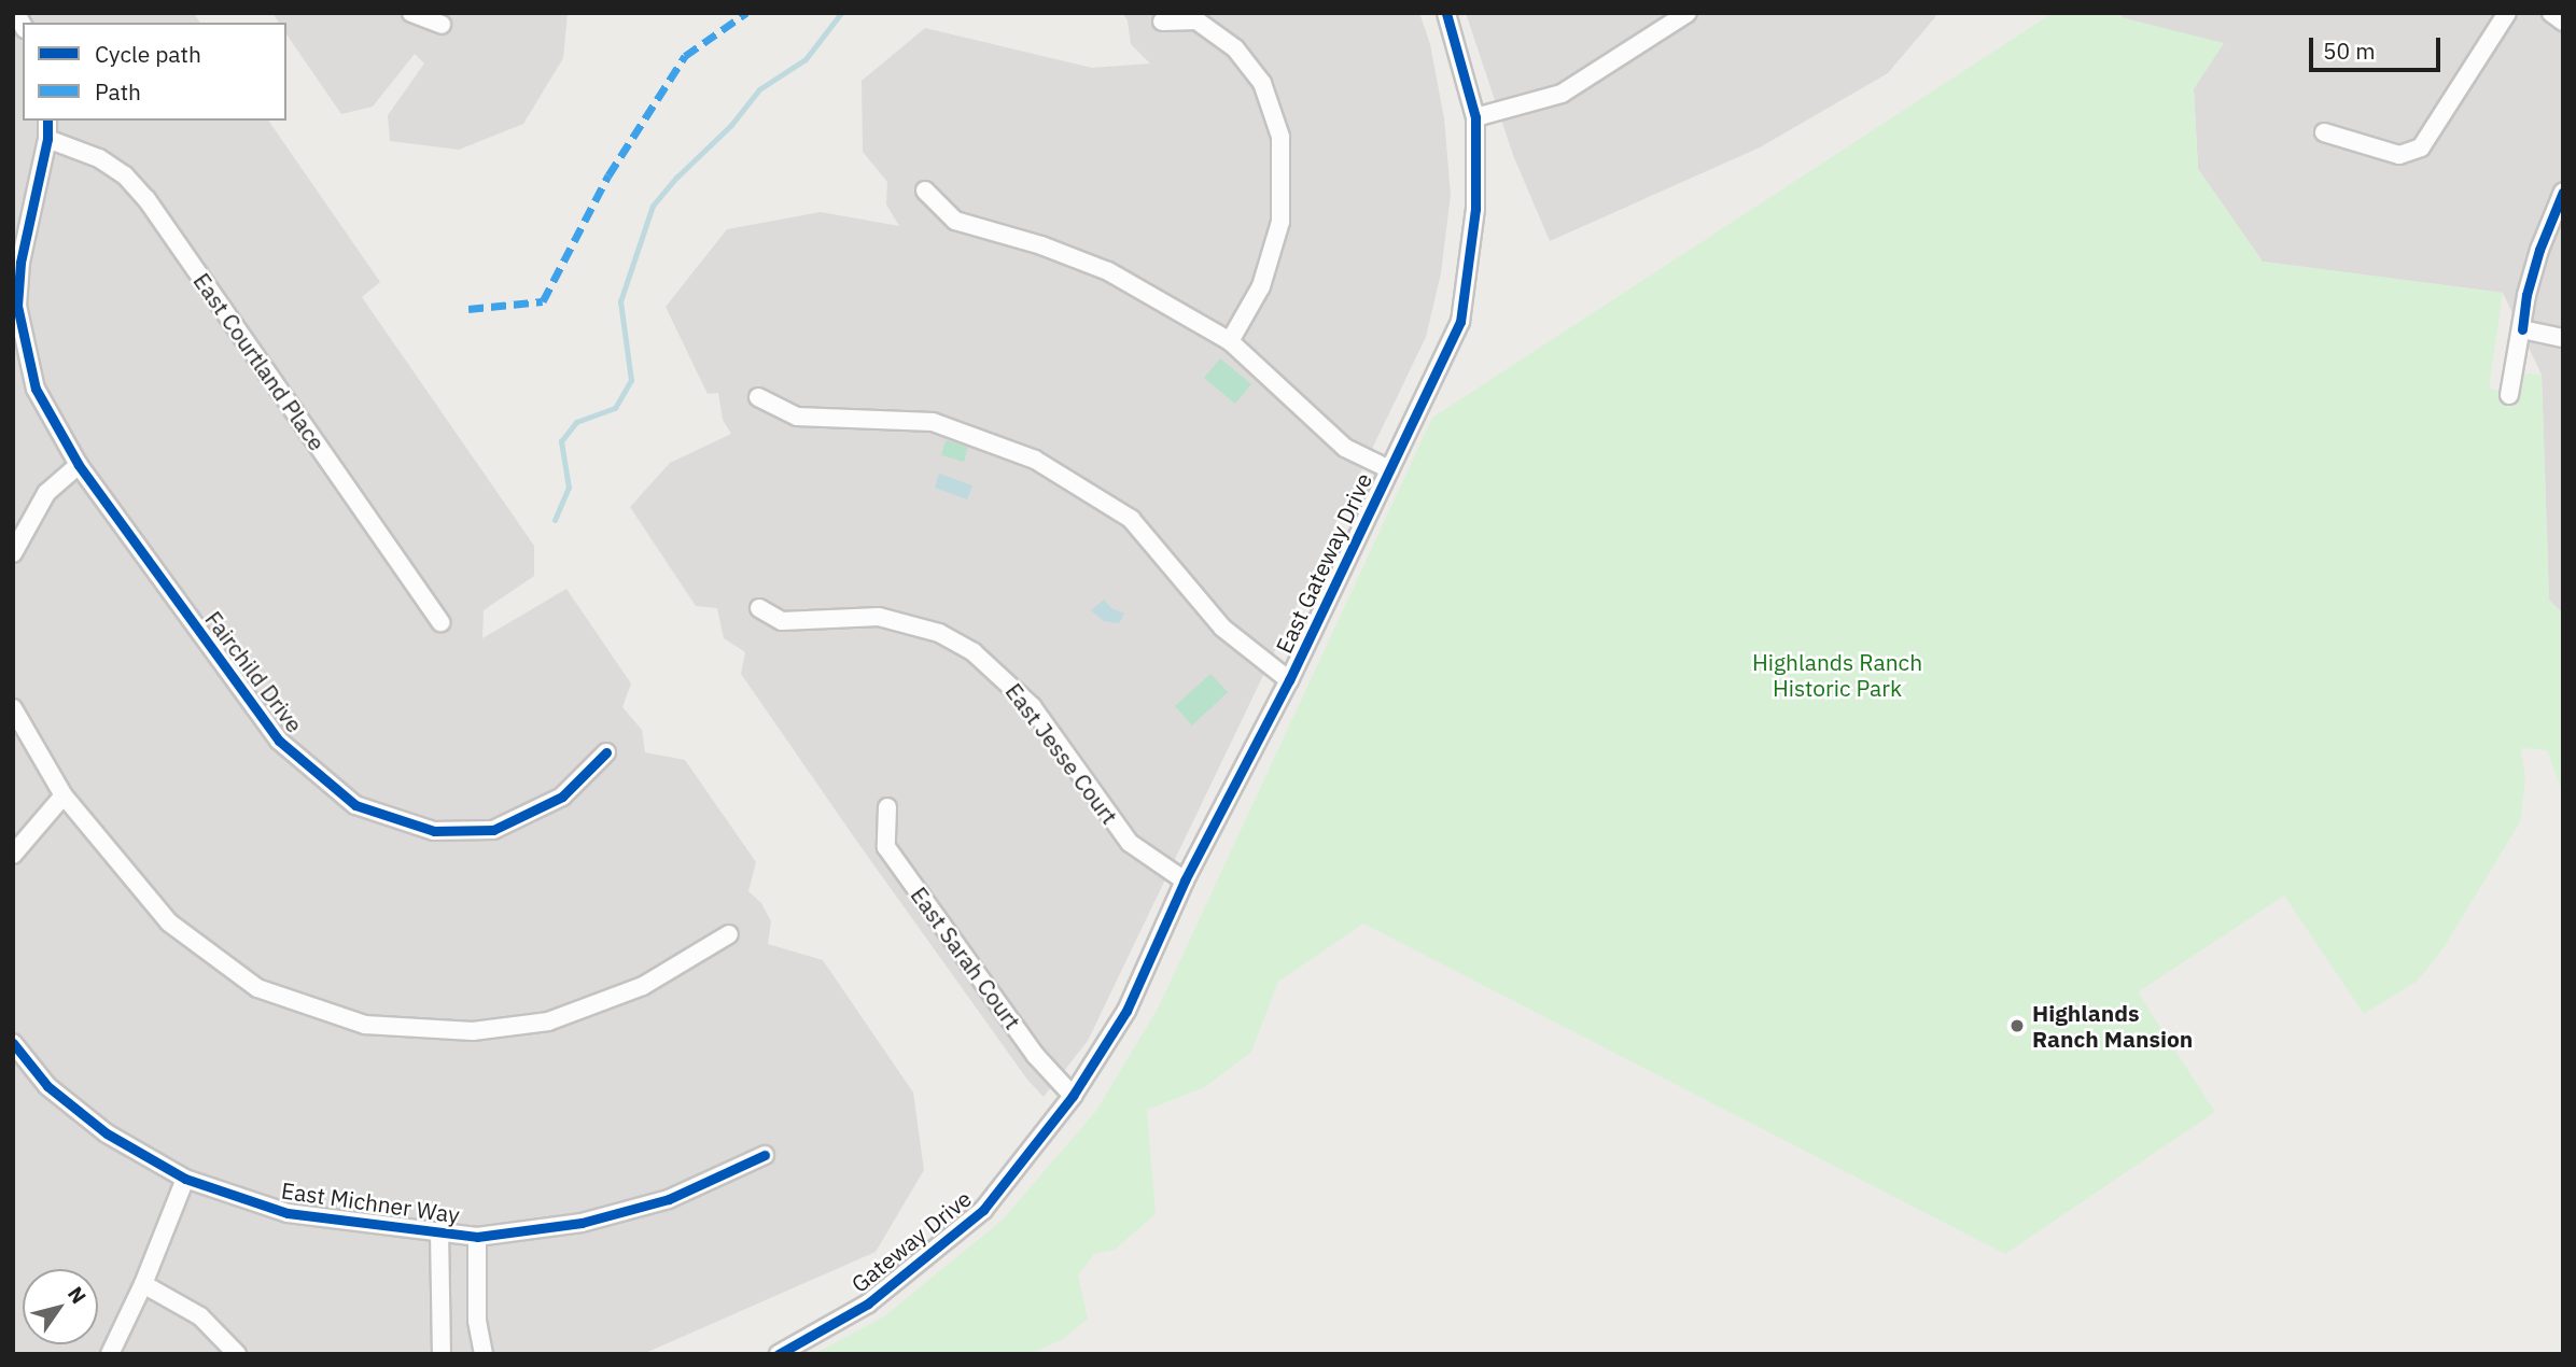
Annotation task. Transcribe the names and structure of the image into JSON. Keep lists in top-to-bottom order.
{
  "streets": {
    "street": [
      "East Courtland Place",
      "East Gateway Drive",
      "Fairchild Drive",
      "East Jesse Court",
      "East Sarah Court",
      "East Michner Way",
      "Gateway Drive"
    ]
  },
  "crossings": [
    ["East Courtland Place", "Fairchild Drive"],
    ["East Gateway Drive", "East Jesse Court"],
    ["East Gateway Drive", "East Sarah Court"],
    ["East Gateway Drive", "Gateway Drive"],
    ["East Sarah Court", "Gateway Drive"]
  ],
  "parks": ["Highlands Ranch Historic Park"],
  "places": ["Highlands Ranch Mansion"],
  "legend": ["Cycle path", "Path"],
  "scale_bar": "50 m",
  "north": "top right"
}
